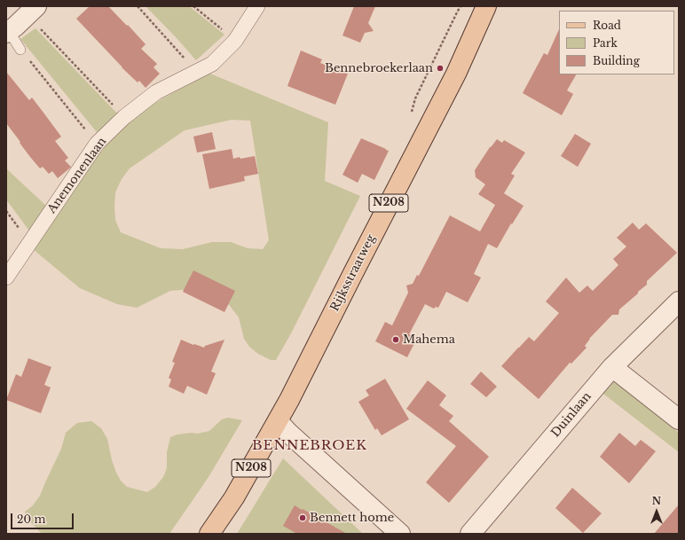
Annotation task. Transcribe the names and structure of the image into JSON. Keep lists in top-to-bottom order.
{
  "streets": {
    "main road": ["N208", "Rijksstraatweg"],
    "street": ["Anemonenlaan", "Duinlaan"]
  },
  "districts": ["BENNEBROEK"],
  "places": ["Bennebroekerlaan", "Mahema", "Bennett home"],
  "legend": ["Road", "Park", "Building"],
  "scale_bar": "20 m",
  "north": "top"
}
